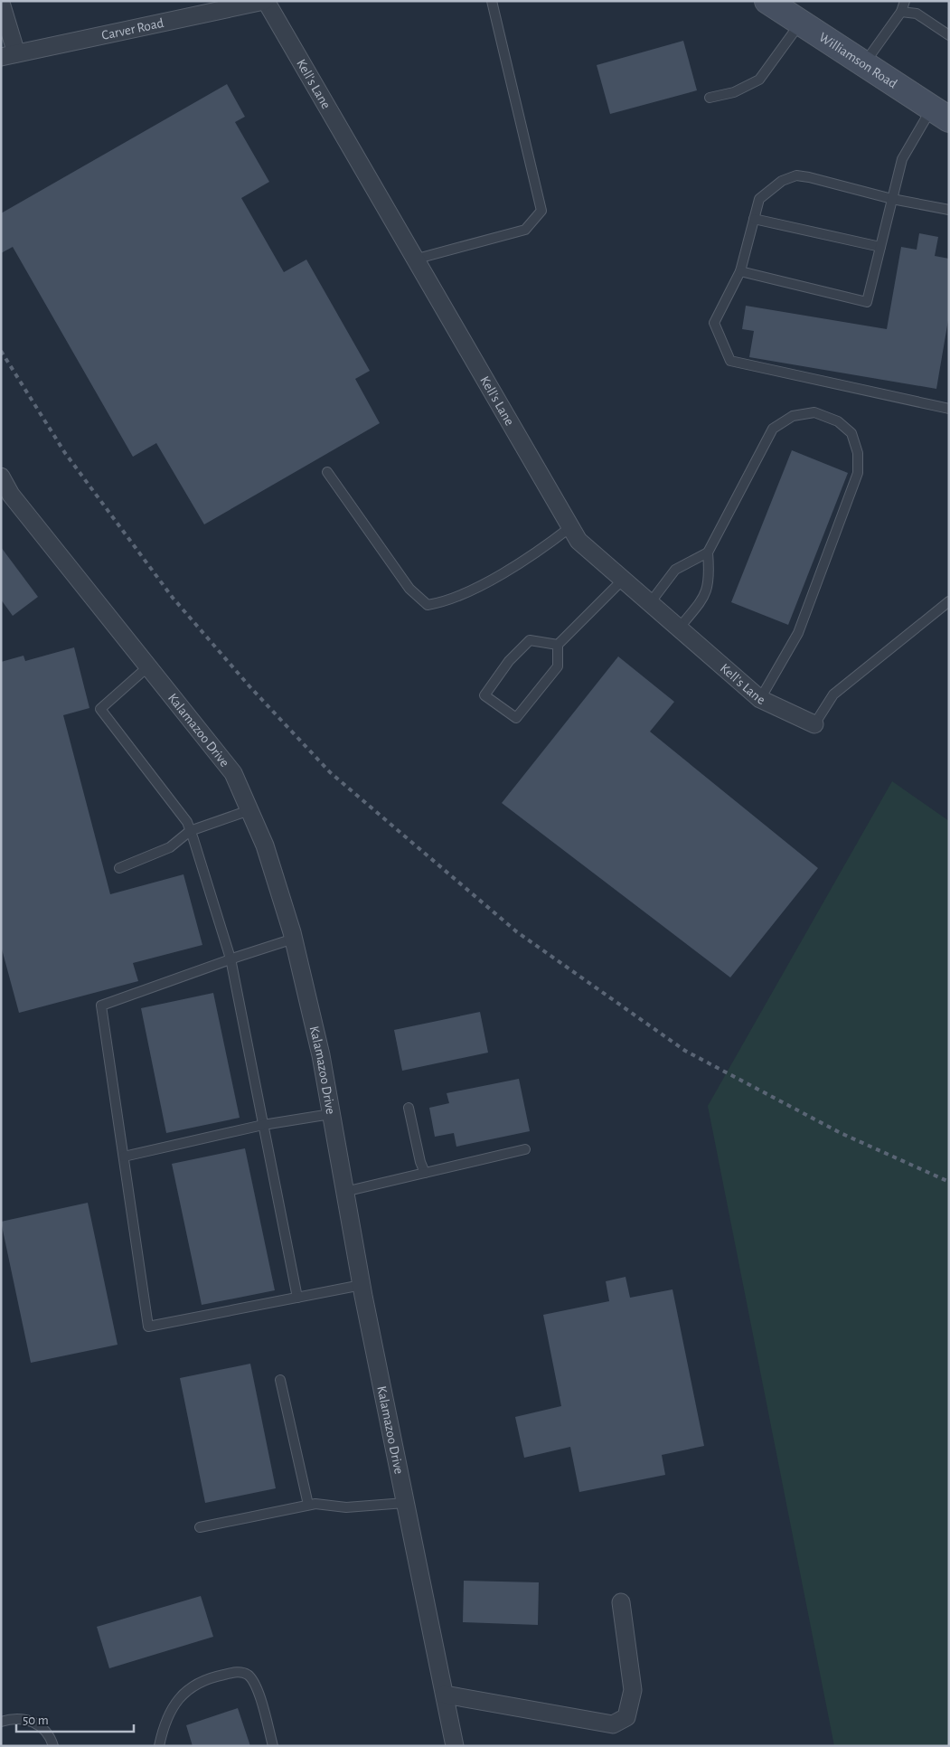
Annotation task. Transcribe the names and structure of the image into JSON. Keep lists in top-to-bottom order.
{
  "streets": {
    "main road": ["Williamson Road"],
    "street": ["Carver Road", "Kell's Lane", "Kalamazoo Drive"]
  },
  "crossings": [
    ["Carver Road", "Kell's Lane"]
  ],
  "scale_bar": "50 m"
}
